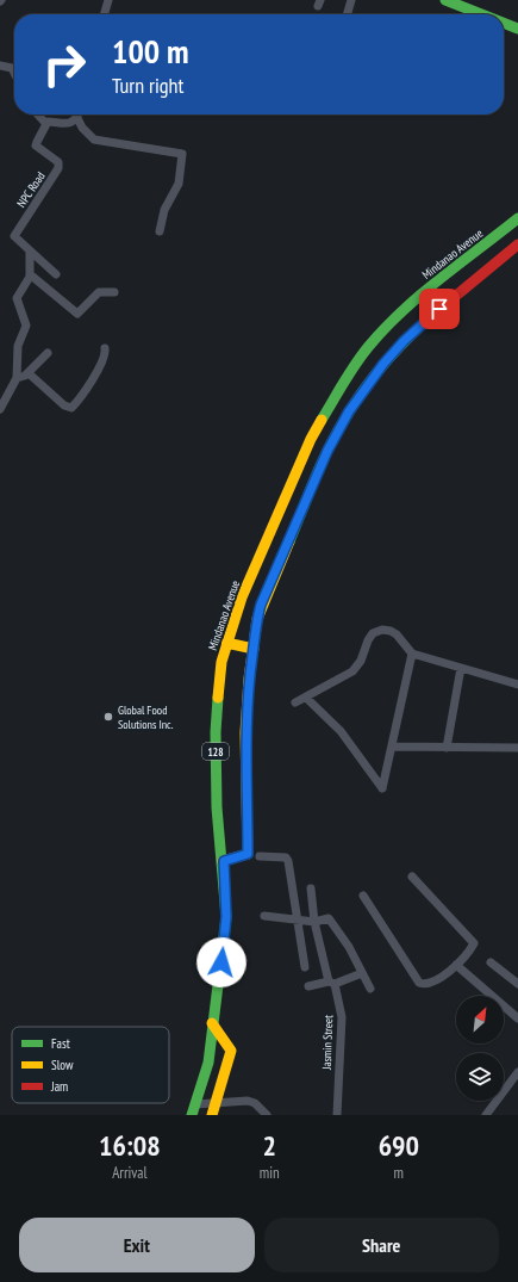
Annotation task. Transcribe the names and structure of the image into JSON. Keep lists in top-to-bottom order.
{
  "streets": {
    "main road": ["Mindanao Avenue", "128"],
    "street": ["NPC Road", "Jasmin Street"]
  },
  "crossings": [
    ["Mindanao Avenue", "128"]
  ],
  "places": ["Global Food Solutions Inc."],
  "legend": ["Fast", "Slow", "Jam"],
  "north": "top right",
  "page": {
    "turn": ["100 m", "Turn right"],
    "eta": [
      "16:08",
      "Arrival",
      "2",
      "min",
      "690",
      "m"
    ],
    "buttons": ["Exit", "Share"]
  }
}
